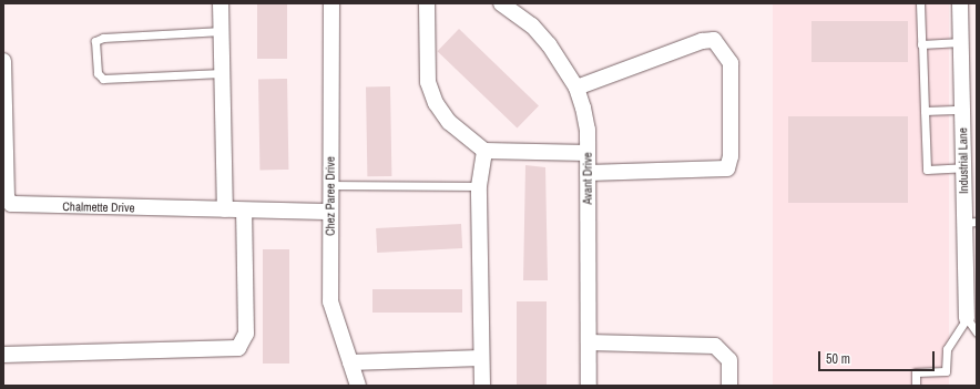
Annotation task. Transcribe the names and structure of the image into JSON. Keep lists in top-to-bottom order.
{
  "streets": {
    "street": [
      "Industrial Lane",
      "Avant Drive",
      "Chez Paree Drive",
      "Chalmette Drive"
    ]
  },
  "crossings": [
    ["Chez Paree Drive", "Chalmette Drive"]
  ],
  "scale_bar": "50 m"
}
